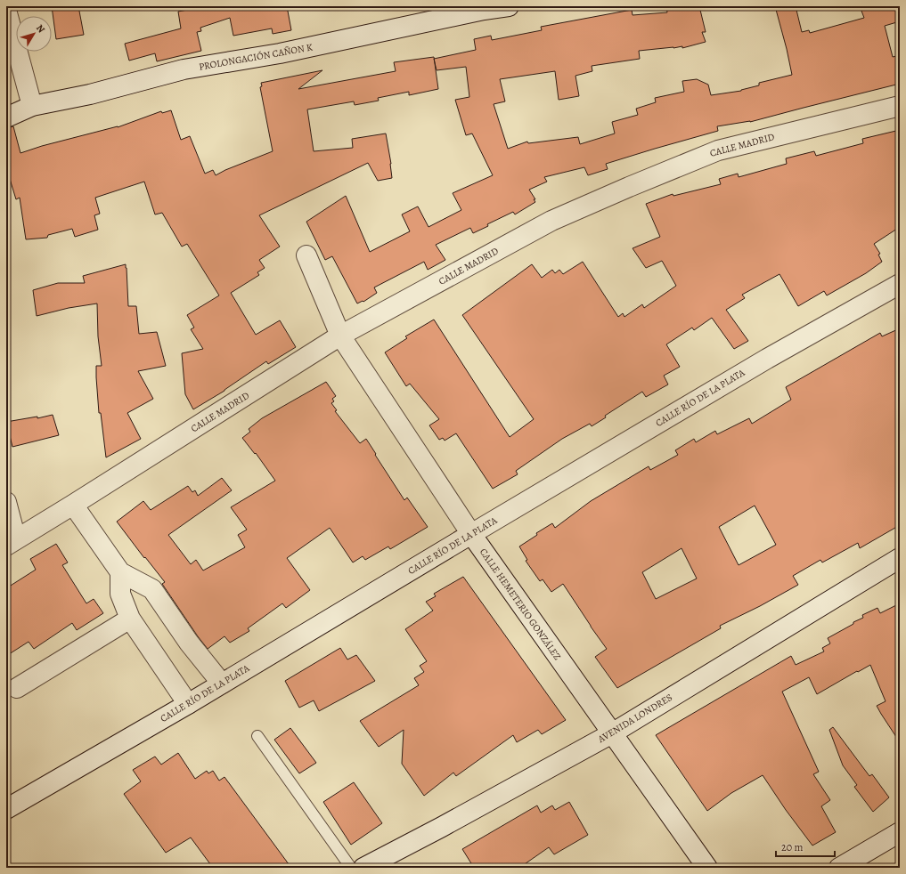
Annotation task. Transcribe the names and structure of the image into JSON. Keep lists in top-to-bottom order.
{
  "streets": {
    "street": [
      "PROLONGACIÓN CAÑON K",
      "CALLE MADRID",
      "CALLE RÍO DE LA PLATA",
      "CALLE HEMETERIO GONZÁLEZ",
      "AVENIDA LONDRES"
    ]
  },
  "crossings": [
    ["CALLE MADRID", "CALLE HEMETERIO GONZÁLEZ"],
    ["CALLE RÍO DE LA PLATA", "CALLE HEMETERIO GONZÁLEZ"],
    ["CALLE HEMETERIO GONZÁLEZ", "AVENIDA LONDRES"]
  ],
  "scale_bar": "20 m",
  "north": "top right"
}
